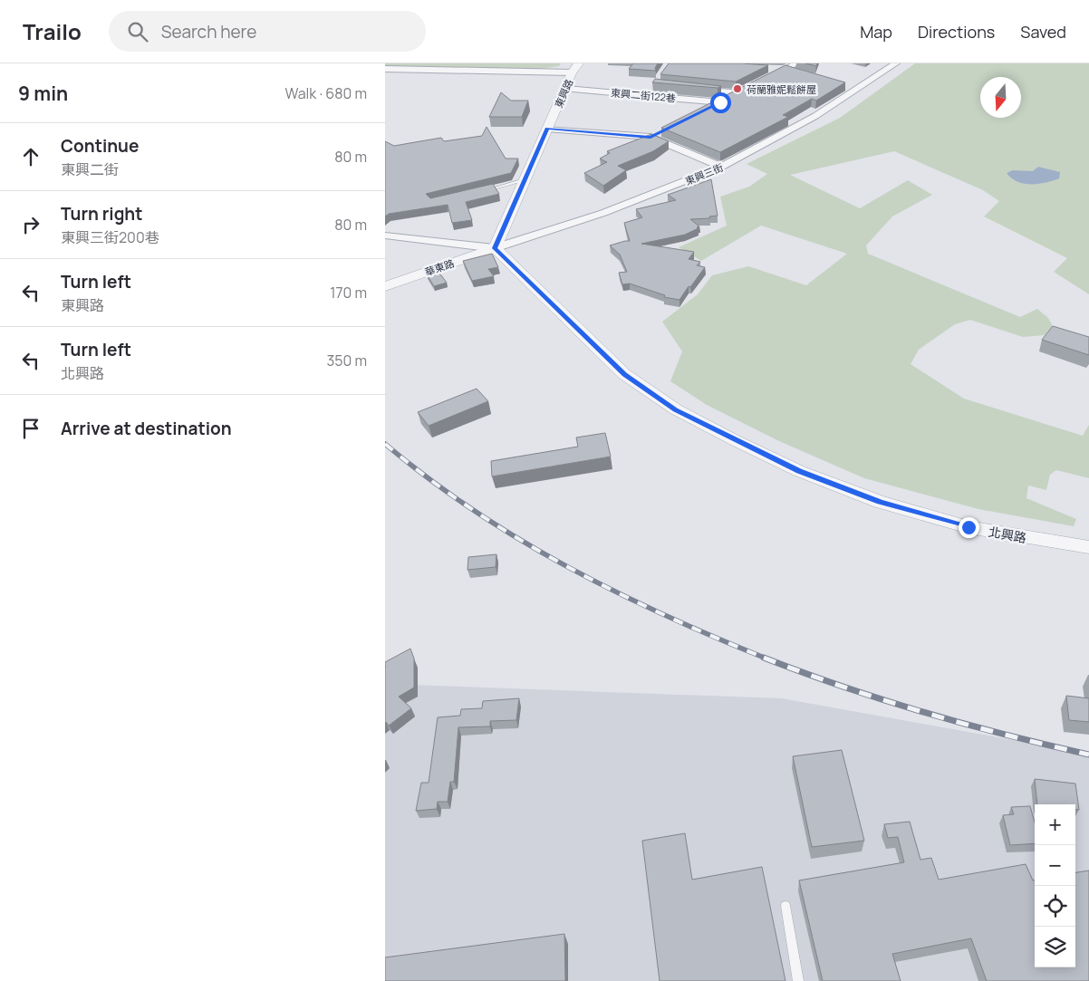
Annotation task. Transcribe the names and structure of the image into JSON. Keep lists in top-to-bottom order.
{
  "streets": {
    "street": [
      "東興路",
      "東興二街122巷",
      "東興三街",
      "華東路",
      "北興路"
    ]
  },
  "crossings": [
    ["東興路", "東興二街122巷"],
    ["東興路", "東興三街"],
    ["東興路", "華東路"],
    ["東興路", "北興路"],
    ["東興三街", "華東路"],
    ["東興三街", "北興路"],
    ["華東路", "北興路"]
  ],
  "places": ["荷蘭雅妮鬆餅屋"],
  "north": "bottom",
  "page": {
    "header": "Trailo",
    "search": "Search here",
    "nav": ["Map", "Directions", "Saved"],
    "heading": ["9 min", "Walk · 680 m"],
    "list": [
      ["Continue", "東興二街", "80 m"],
      ["Turn right", "東興三街200巷", "80 m"],
      ["Turn left", "東興路", "170 m"],
      ["Turn left", "北興路", "350 m"],
      "Arrive at destination"
    ],
    "map_buttons": ["+", "−"]
  }
}
